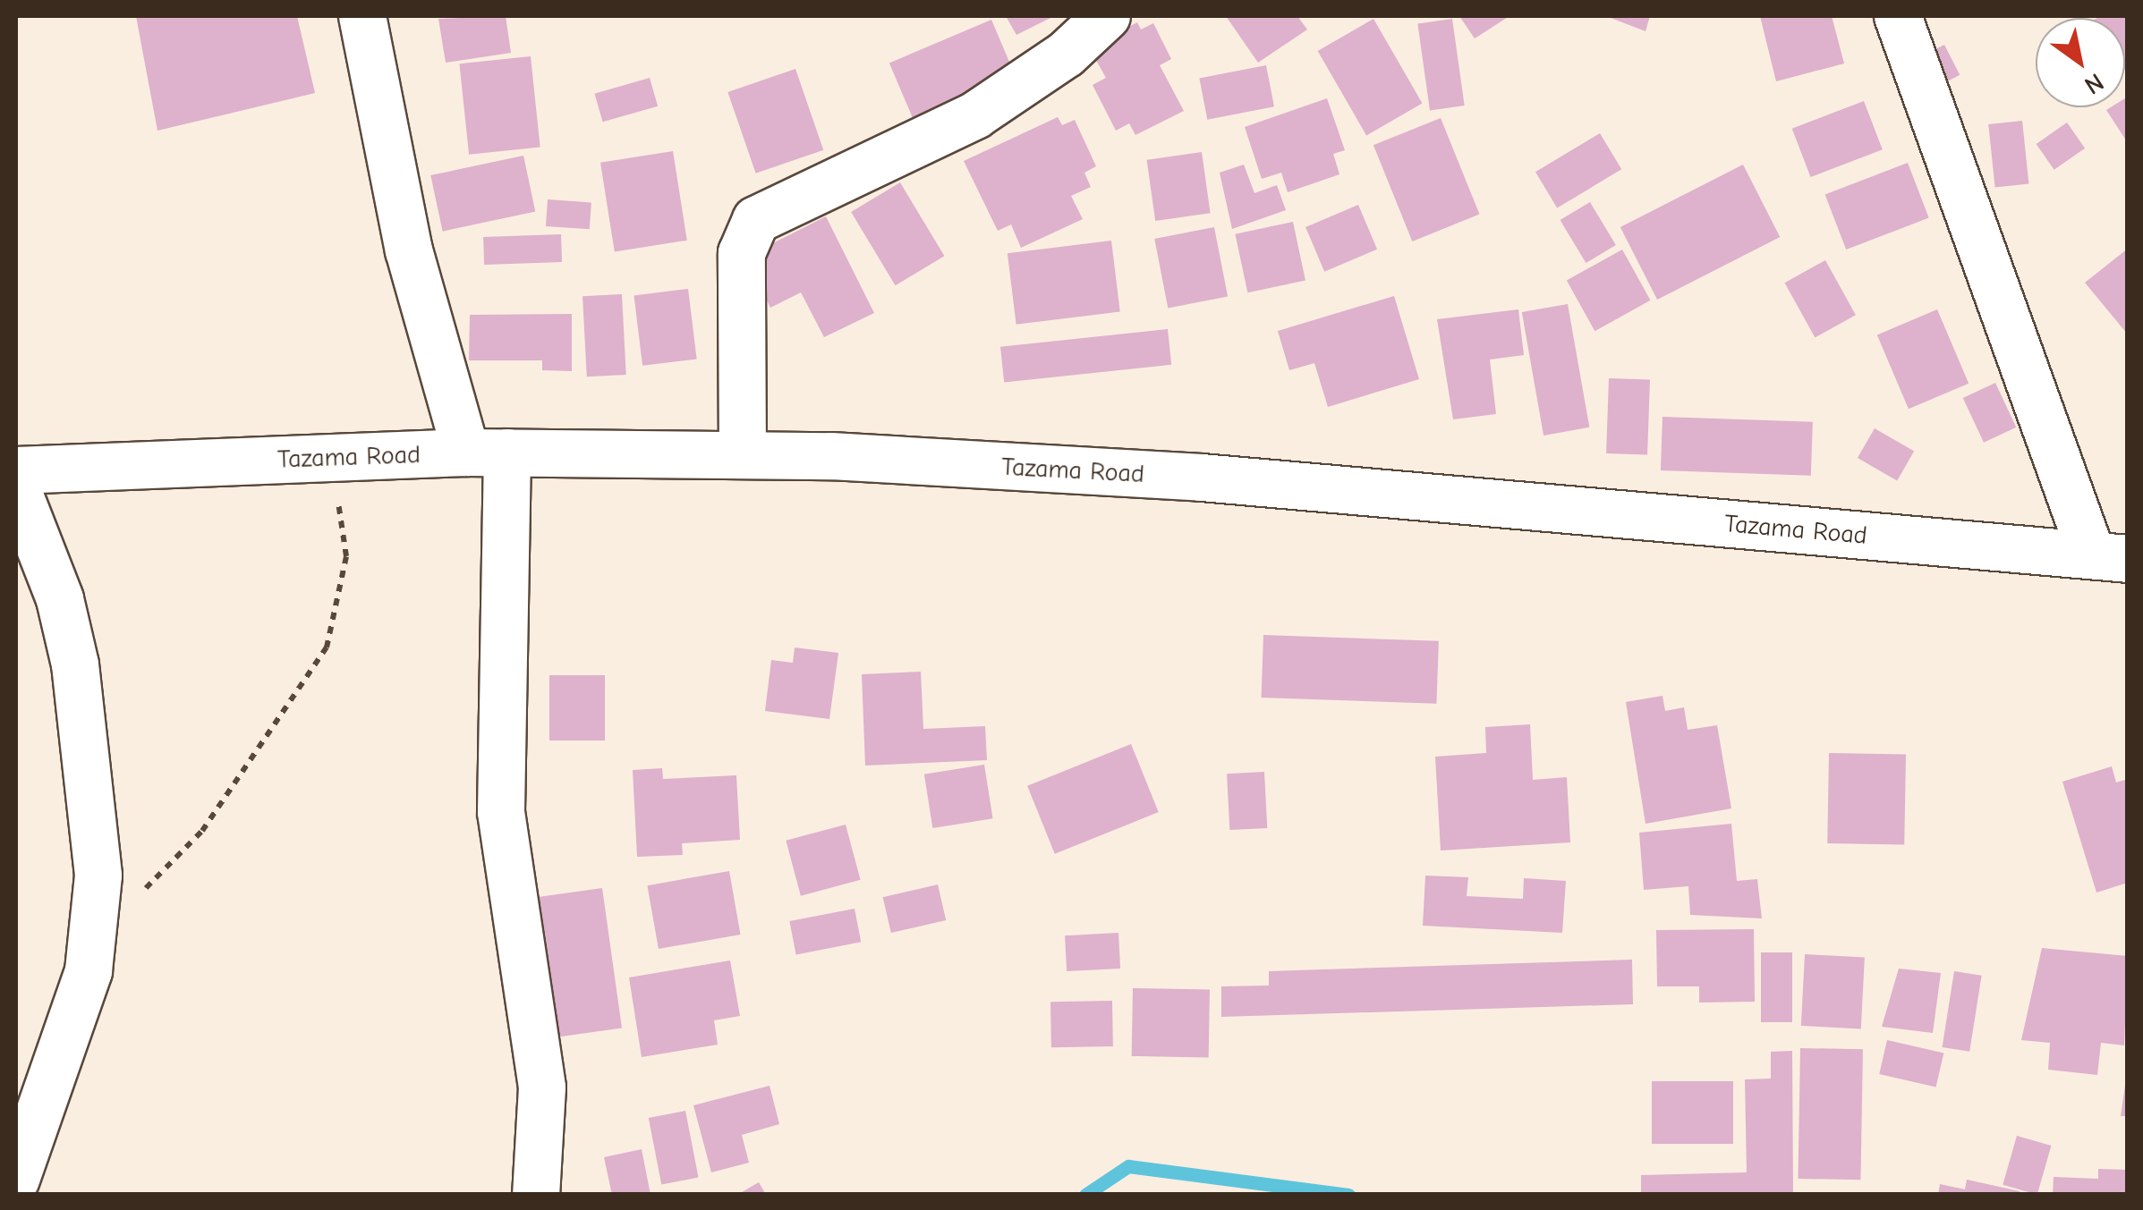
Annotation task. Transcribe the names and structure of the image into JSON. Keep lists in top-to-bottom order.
{
  "streets": {
    "street": ["Tazama Road"]
  },
  "north": "bottom right"
}
